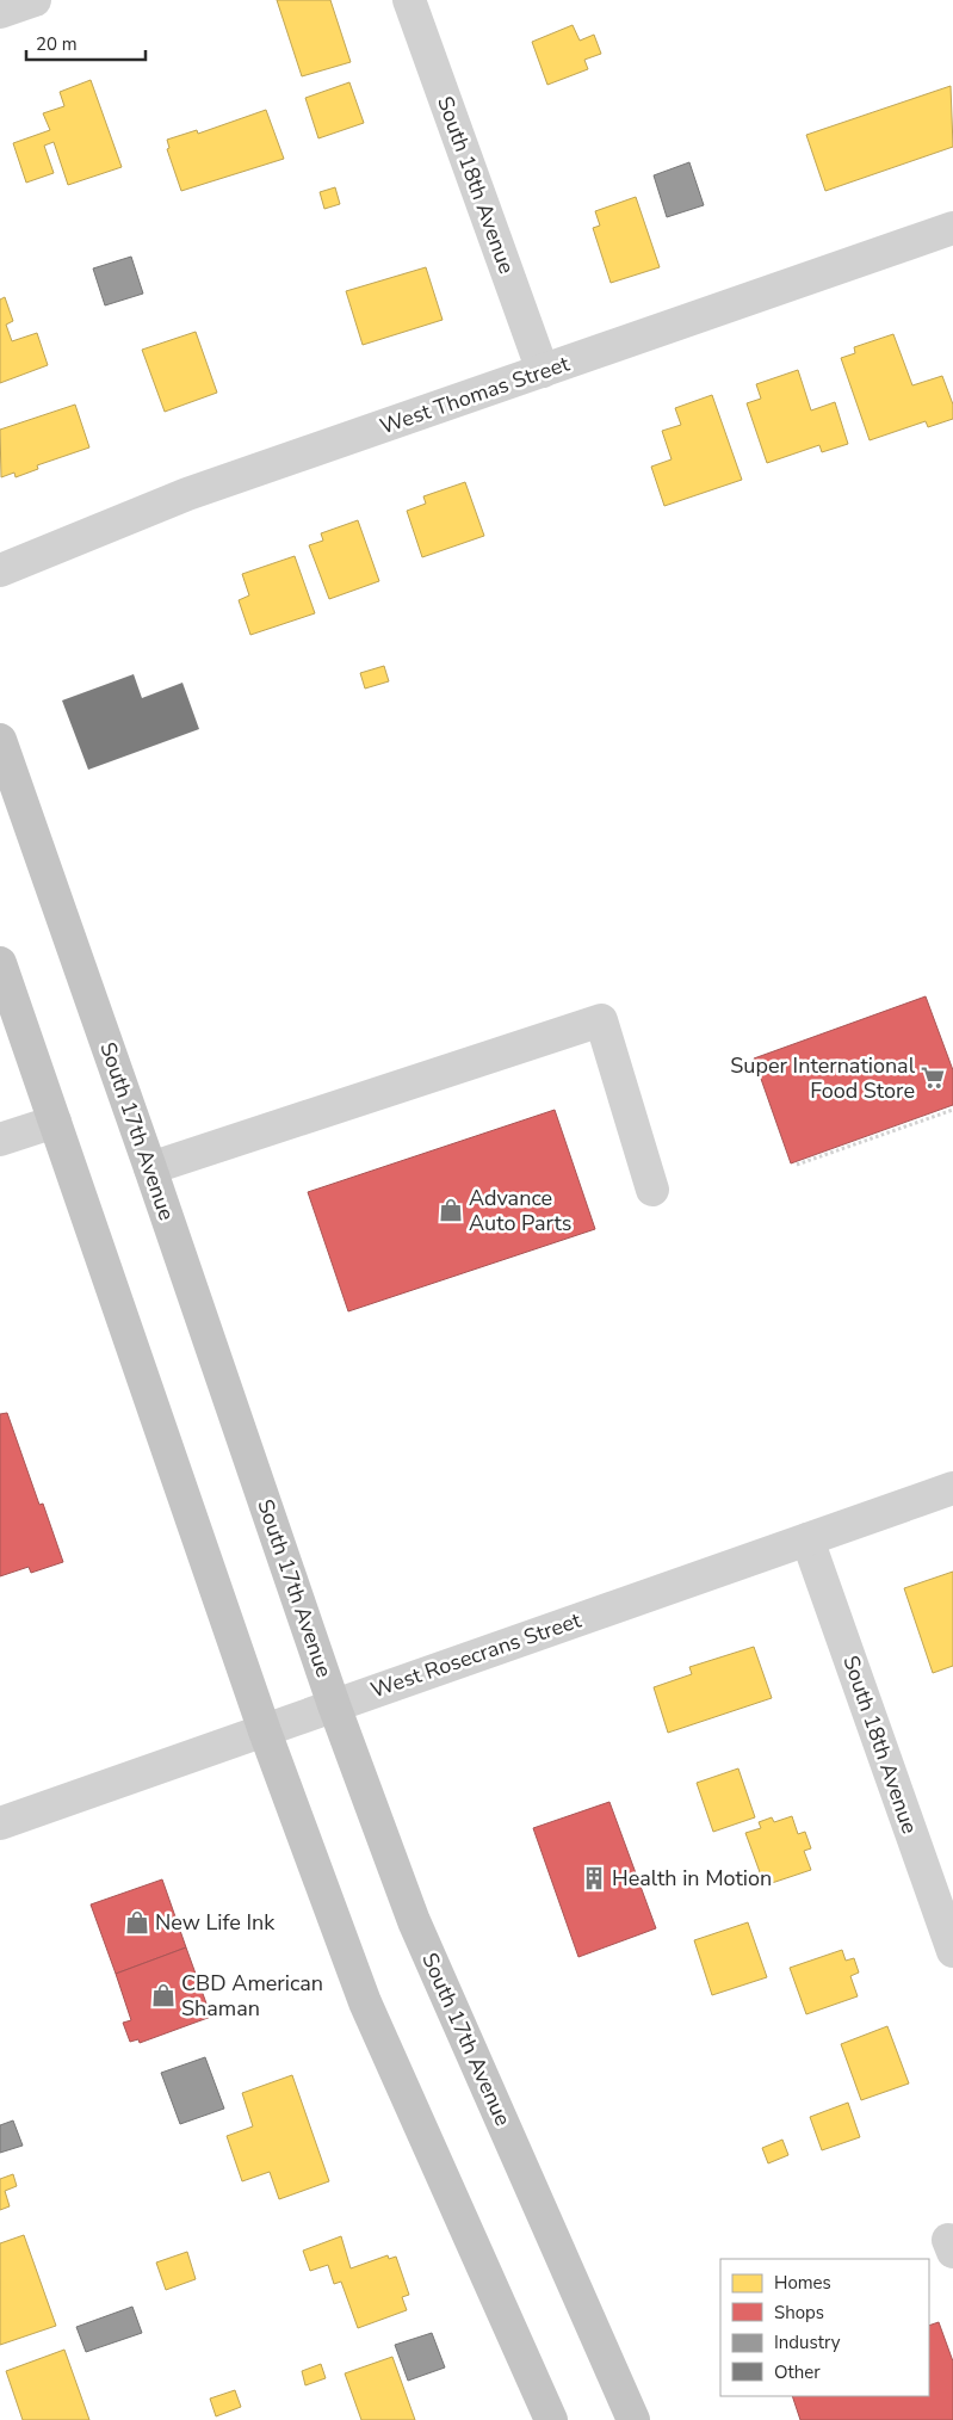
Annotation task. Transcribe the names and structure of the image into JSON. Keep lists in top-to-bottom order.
{
  "streets": {
    "main road": ["South 17th Avenue"],
    "street": ["South 18th Avenue", "West Thomas Street", "West Rosecrans Street"]
  },
  "crossings": [
    ["South 18th Avenue", "West Thomas Street"],
    ["South 18th Avenue", "West Rosecrans Street"],
    ["South 17th Avenue", "West Rosecrans Street"]
  ],
  "places": {
    "supermarket": ["Super International Food Store"],
    "shop": ["Advance Auto Parts", "New Life Ink", "CBD American Shaman"],
    "building": ["Health in Motion"]
  },
  "legend": [
    "Homes",
    "Shops",
    "Industry",
    "Other"
  ],
  "scale_bar": "20 m"
}
